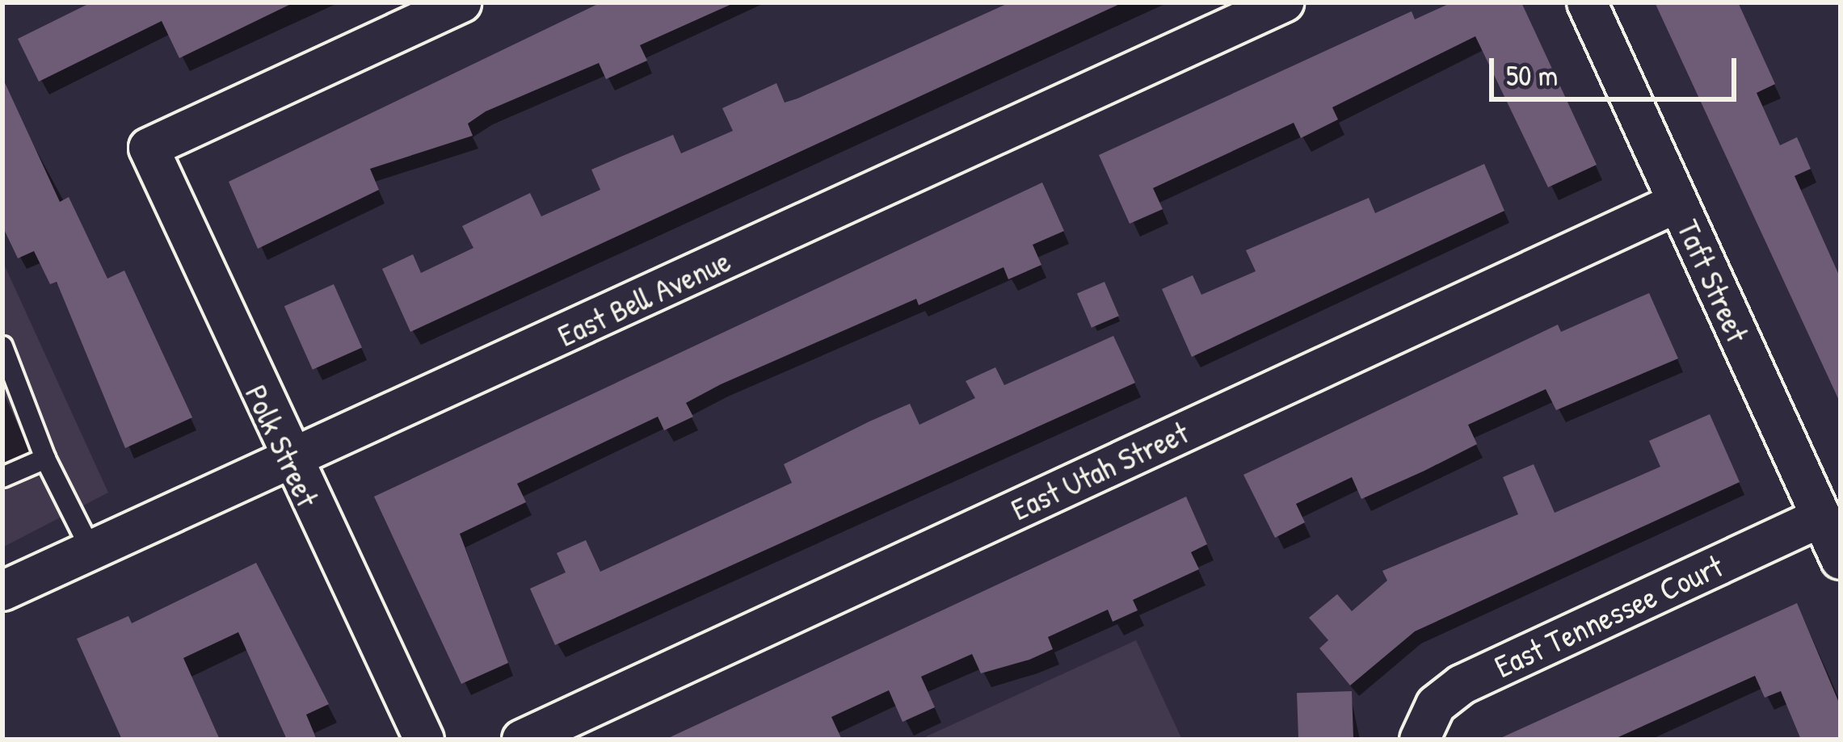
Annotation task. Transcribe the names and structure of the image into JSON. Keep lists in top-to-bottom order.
{
  "streets": {
    "street": [
      "Taft Street",
      "East Bell Avenue",
      "Polk Street",
      "East Utah Street",
      "East Tennessee Court"
    ]
  },
  "crossings": [
    ["Taft Street", "East Utah Street"],
    ["Taft Street", "East Tennessee Court"],
    ["East Bell Avenue", "Polk Street"]
  ],
  "scale_bar": "50 m"
}
